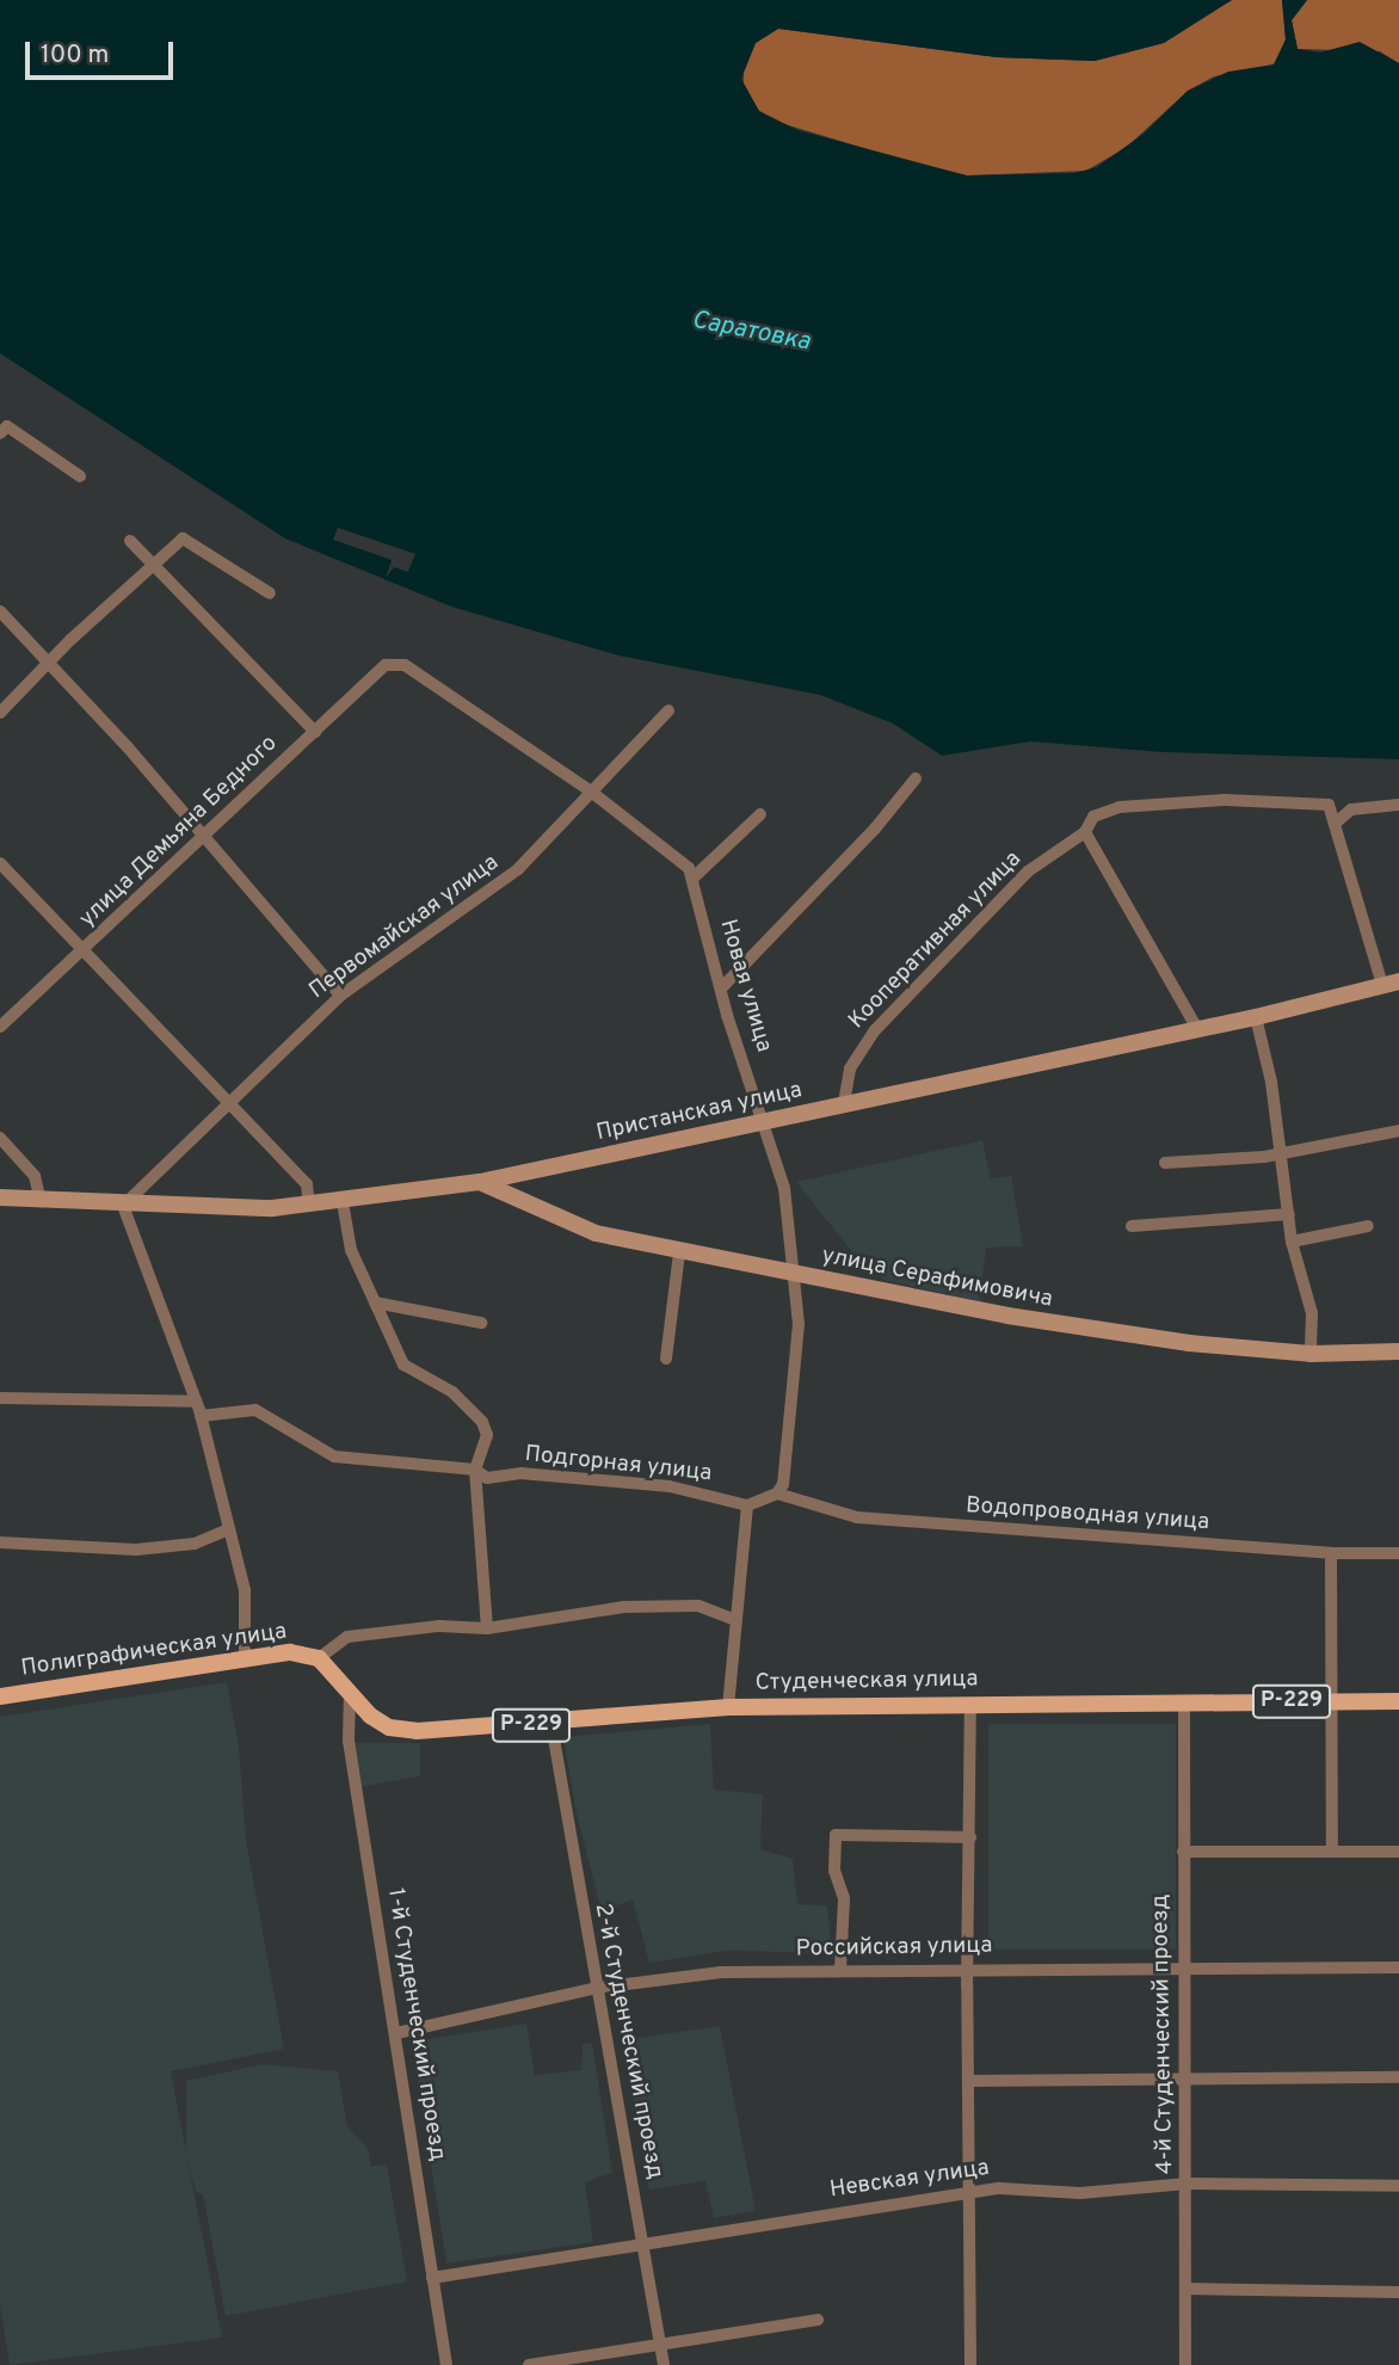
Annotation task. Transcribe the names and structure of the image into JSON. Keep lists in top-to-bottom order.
{
  "streets": {
    "main road": ["Полиграфическая улица", "Студенческая улица", "Р-229"],
    "street": [
      "улица Демьяна Бедного",
      "Первомайская улица",
      "Кооперативная улица",
      "Новая улица",
      "Пристанская улица",
      "улица Серафимовича",
      "Подгорная улица",
      "Водопроводная улица",
      "Российская улица",
      "1-й Студенческий проезд",
      "4-й Студенческий проезд",
      "2-й Студенческий проезд",
      "Невская улица"
    ]
  },
  "crossings": [
    ["улица Демьяна Бедного", "Новая улица"],
    ["Первомайская улица", "Новая улица"],
    ["Первомайская улица", "Пристанская улица"],
    ["Кооперативная улица", "Пристанская улица"],
    ["Новая улица", "Пристанская улица"],
    ["Новая улица", "улица Серафимовича"],
    ["Новая улица", "Водопроводная улица"],
    ["Пристанская улица", "улица Серафимовича"],
    ["Полиграфическая улица", "Студенческая улица"],
    ["Полиграфическая улица", "1-й Студенческий проезд"],
    ["Студенческая улица", "1-й Студенческий проезд"],
    ["Студенческая улица", "4-й Студенческий проезд"],
    ["Студенческая улица", "2-й Студенческий проезд"],
    ["Российская улица", "1-й Студенческий проезд"],
    ["Российская улица", "4-й Студенческий проезд"],
    ["Российская улица", "2-й Студенческий проезд"],
    ["1-й Студенческий проезд", "Невская улица"],
    ["4-й Студенческий проезд", "Невская улица"],
    ["2-й Студенческий проезд", "Невская улица"]
  ],
  "water": ["Саратовка"],
  "scale_bar": "100 m"
}
